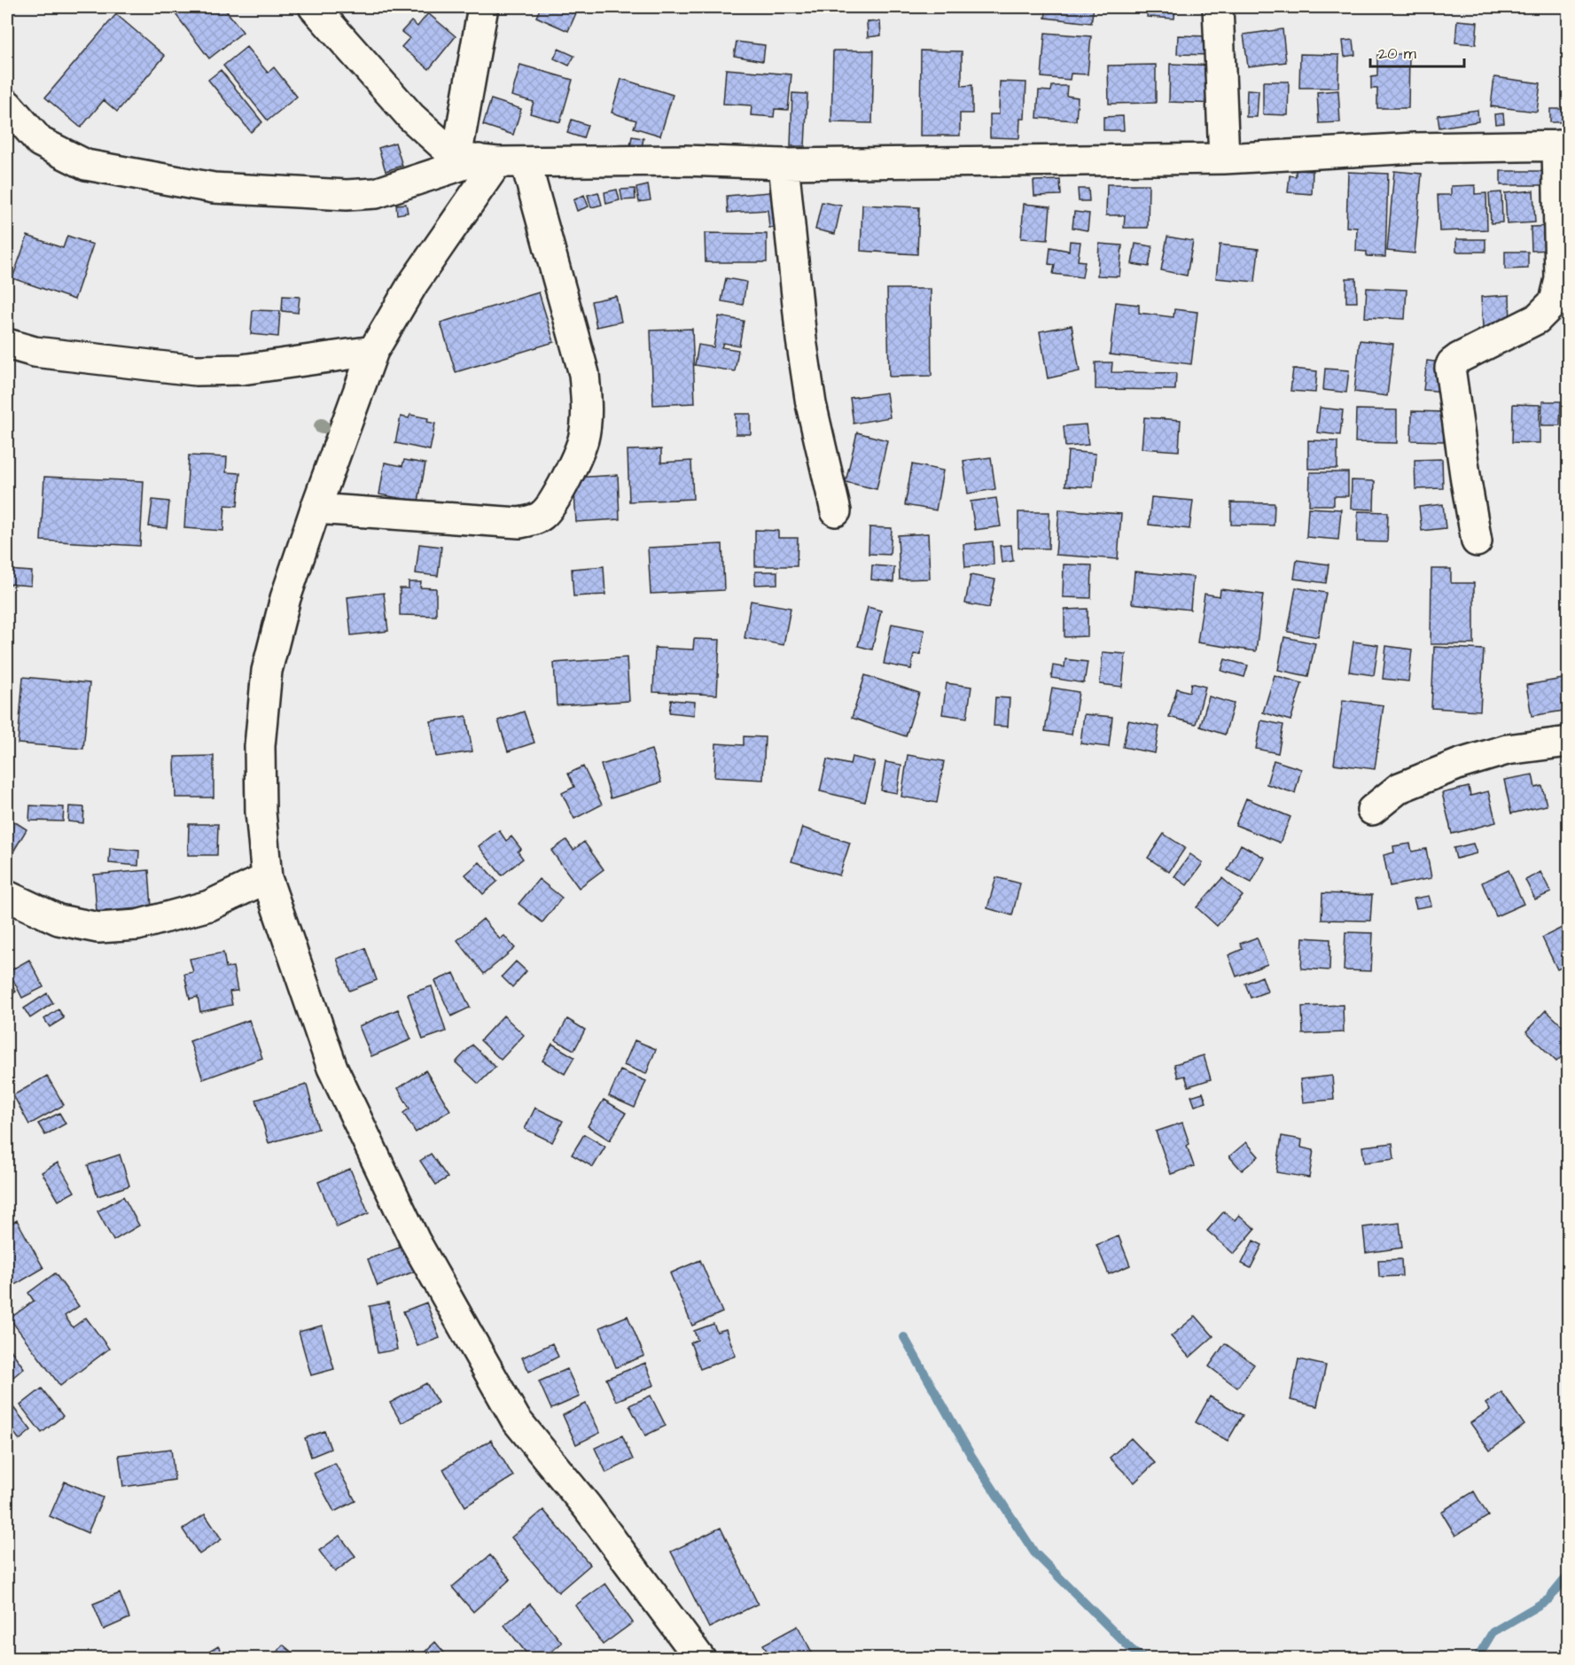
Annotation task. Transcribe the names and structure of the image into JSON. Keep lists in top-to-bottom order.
{
  "scale_bar": "20 m"
}
